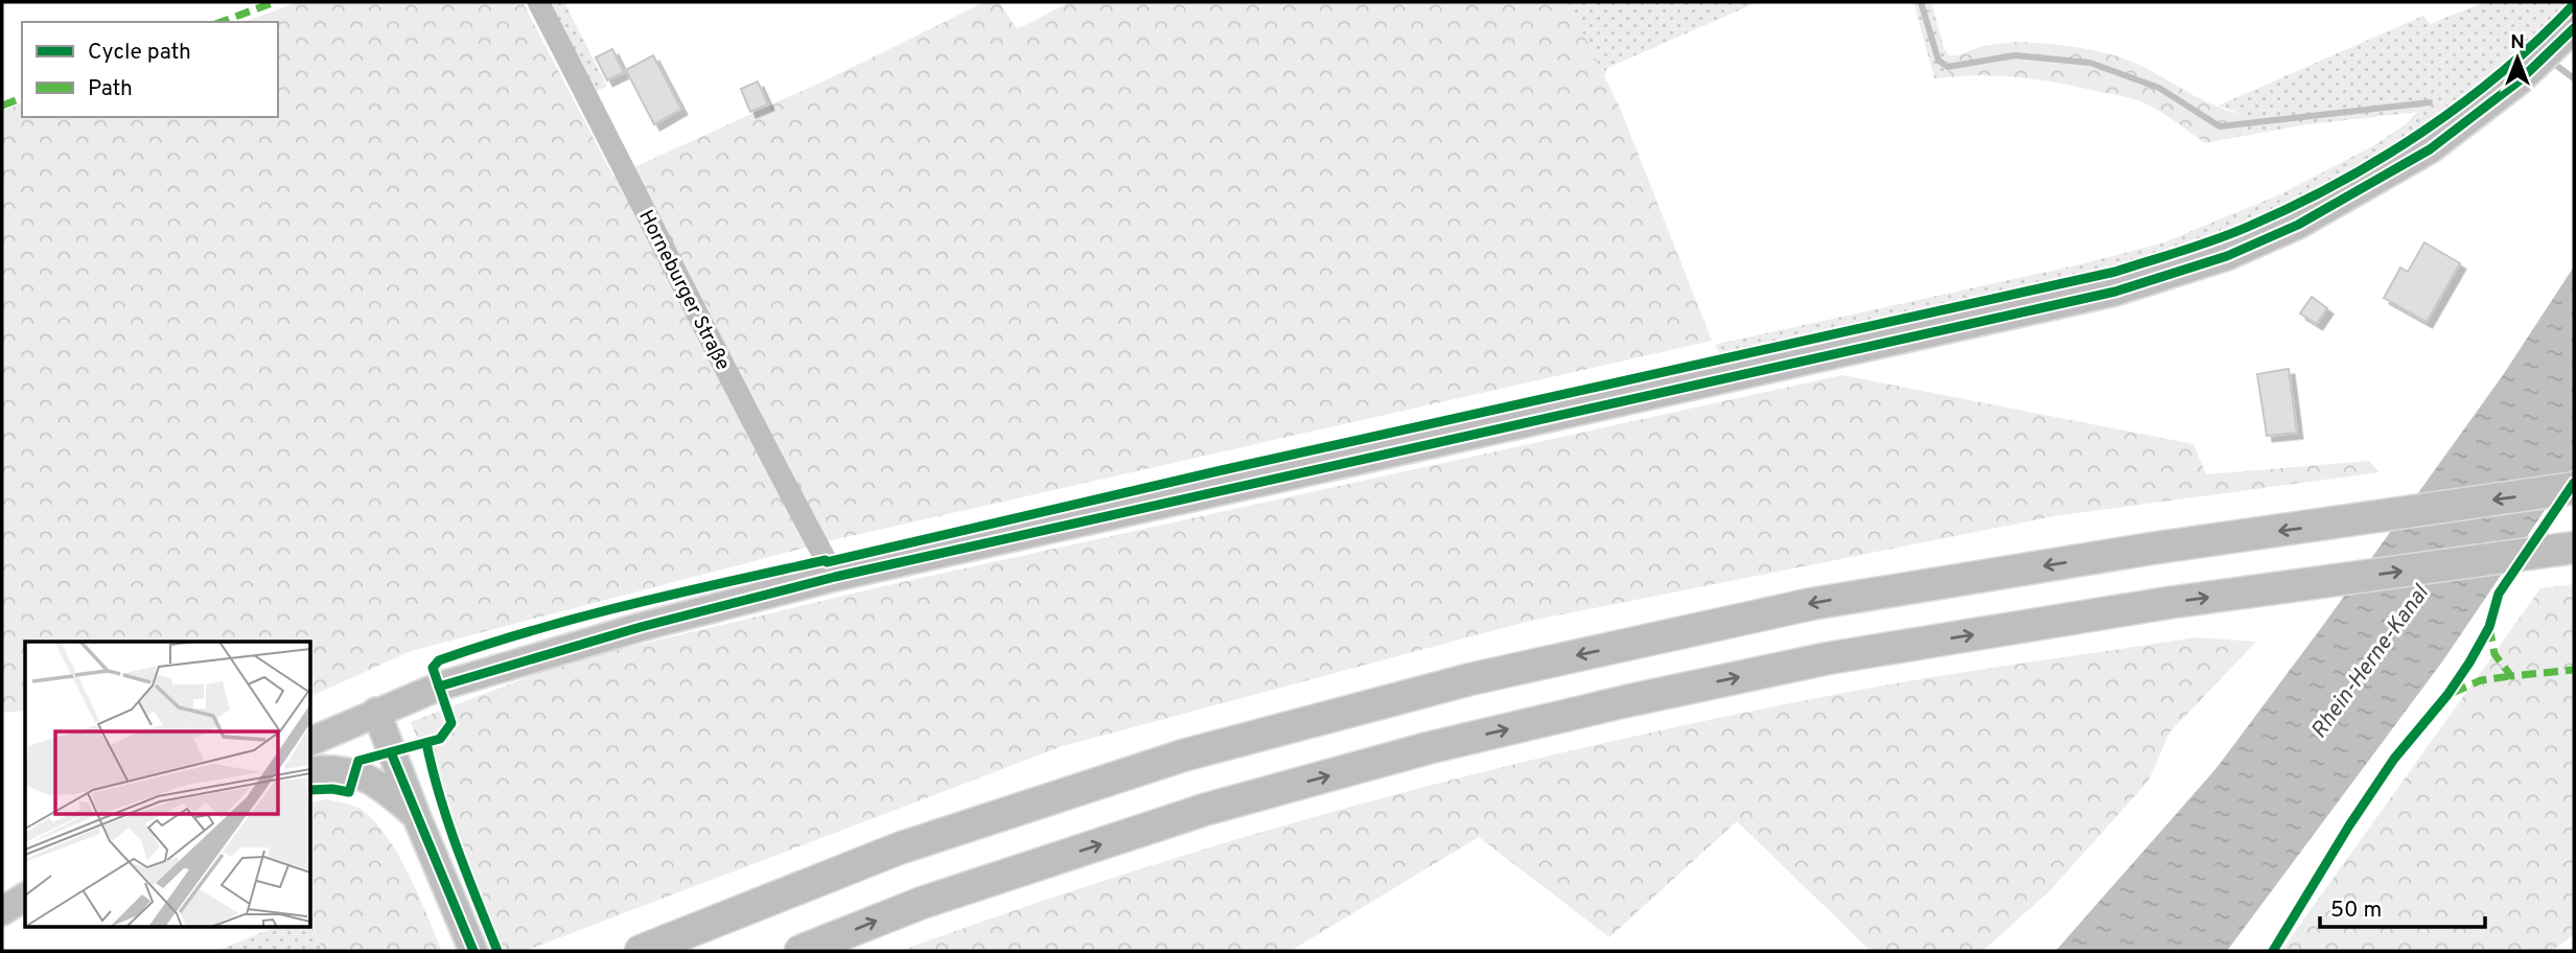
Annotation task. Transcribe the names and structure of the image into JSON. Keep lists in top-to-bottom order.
{
  "streets": {
    "street": ["Horneburger Straße"]
  },
  "water": ["Rhein-Herne-Kanal"],
  "legend": ["Cycle path", "Path"],
  "scale_bar": "50 m",
  "north": "top"
}
